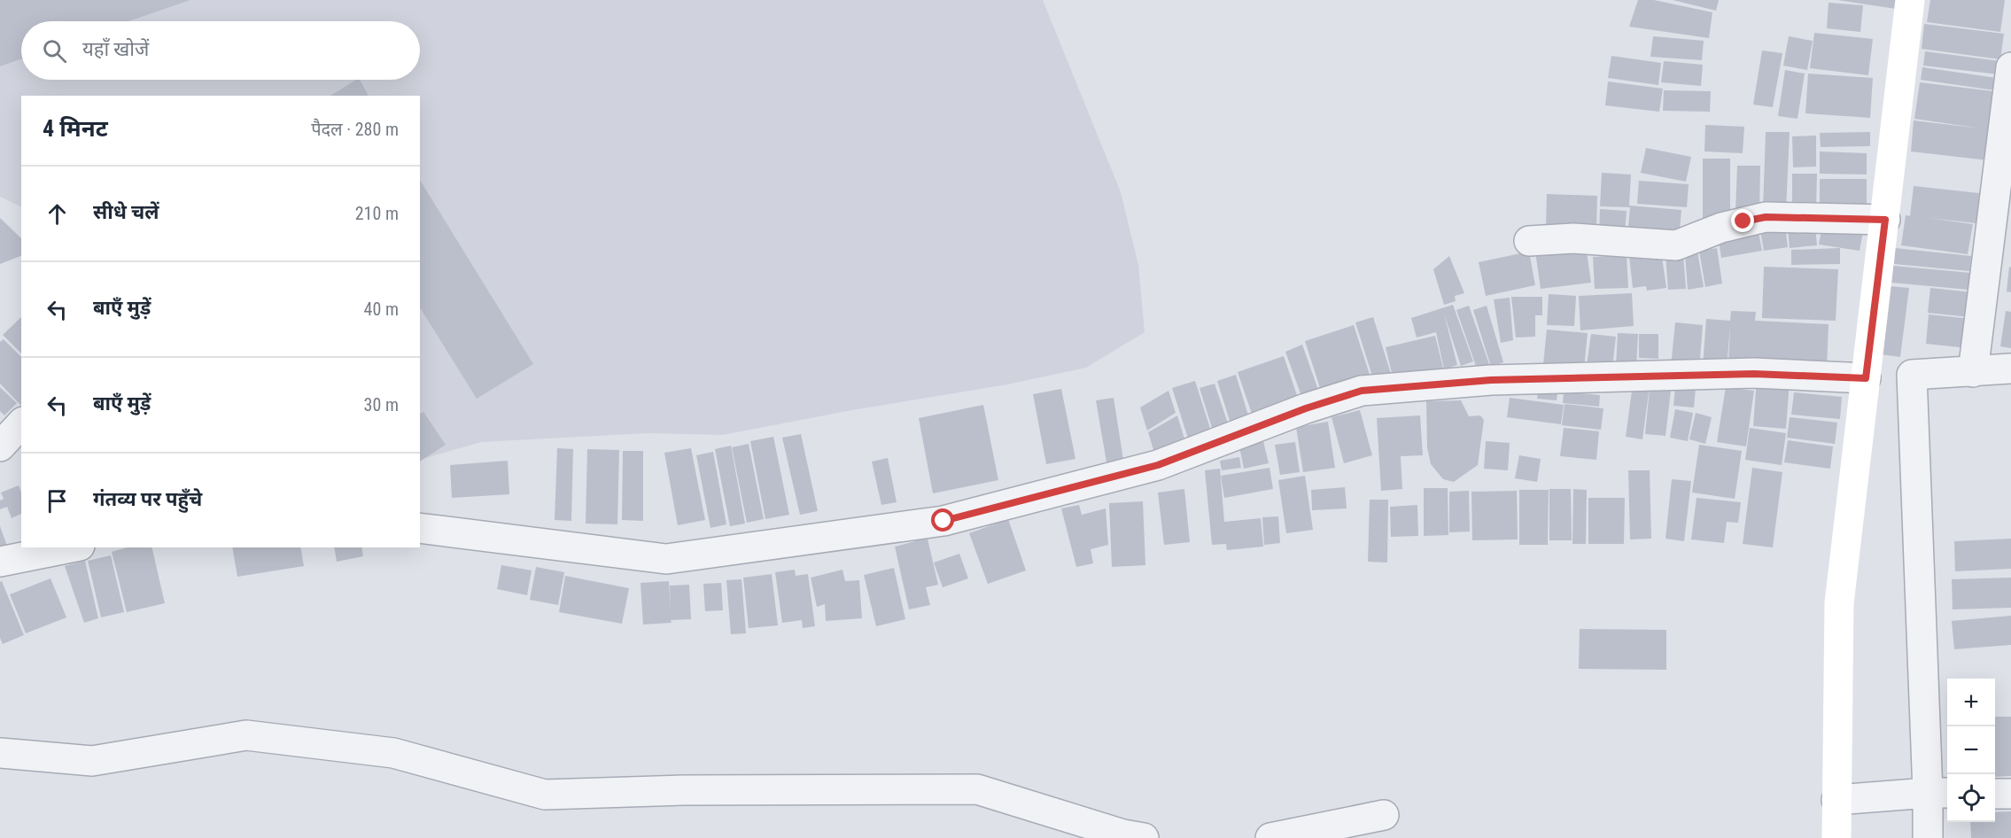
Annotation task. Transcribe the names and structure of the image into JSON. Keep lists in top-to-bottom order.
{
  "page": {
    "search": "यहाँ खोजें",
    "heading": ["4 मिनट", "पैदल · 280 m"],
    "list": [
      ["सीधे चलें", "210 m"],
      ["बाएँ मुड़ें", "40 m"],
      ["बाएँ मुड़ें", "30 m"],
      "गंतव्य पर पहुँचे"
    ],
    "map_buttons": ["+", "−"]
  }
}
